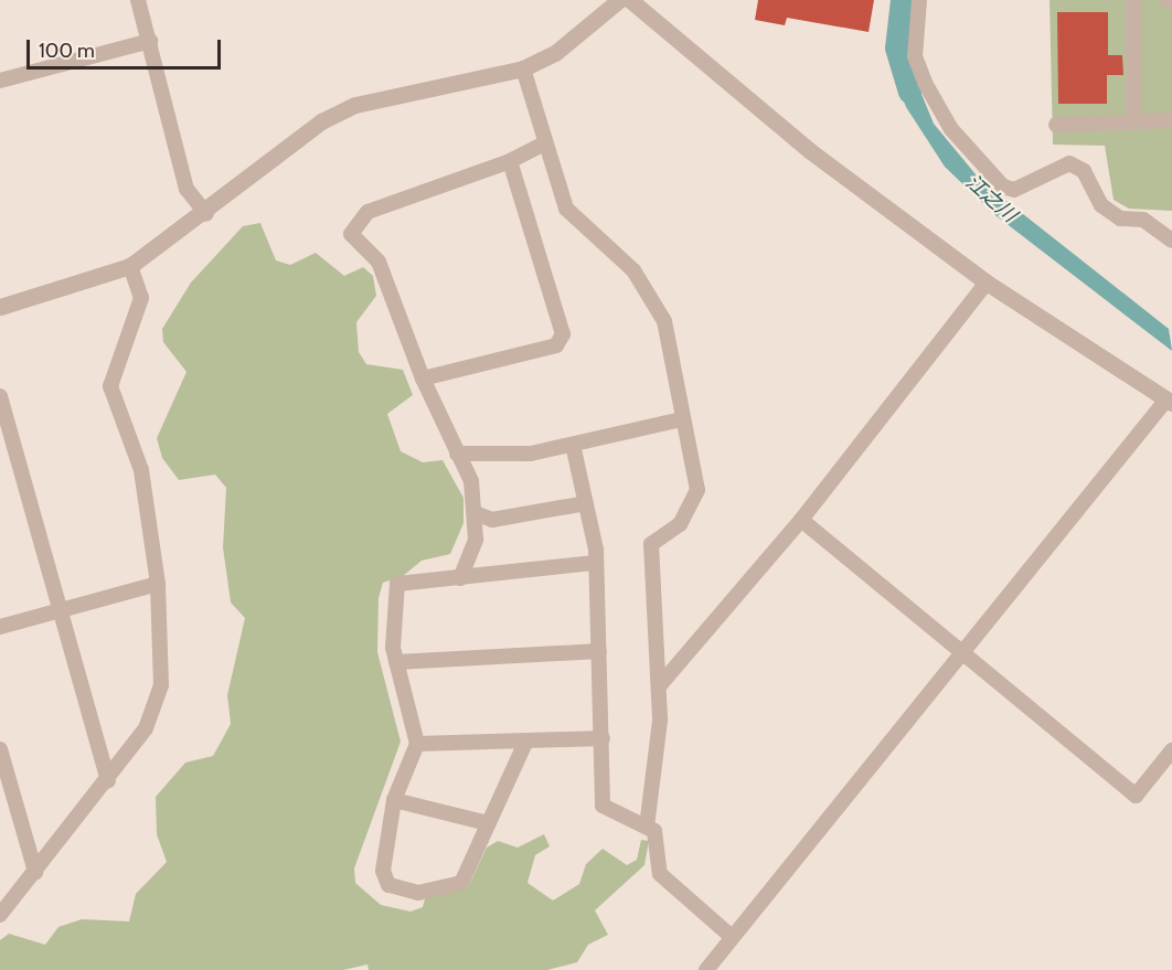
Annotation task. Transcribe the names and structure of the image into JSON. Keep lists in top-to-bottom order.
{
  "water": ["江之川"],
  "scale_bar": "100 m"
}
